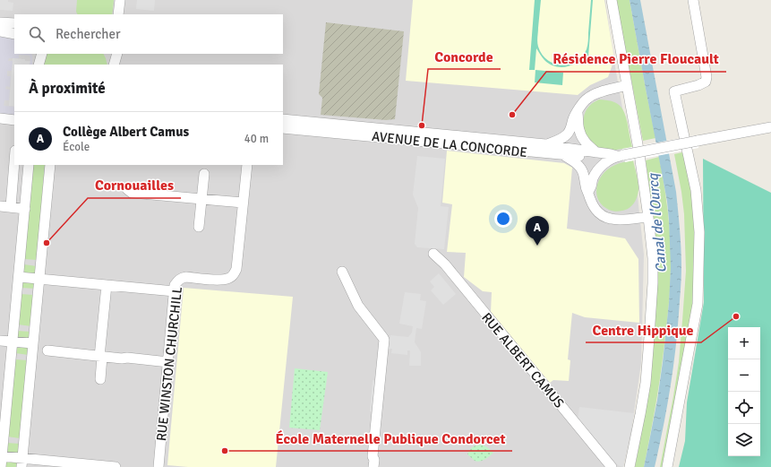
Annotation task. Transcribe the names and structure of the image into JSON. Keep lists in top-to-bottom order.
{
  "streets": {
    "street": ["AVENUE DE LA CONCORDE", "RUE ALBERT CAMUS", "RUE WINSTON CHURCHILL"]
  },
  "water": ["Canal de l'Ourcq"],
  "places": [
    "Résidence Pierre Floucault",
    "Concorde",
    "Cornouailles",
    "Centre Hippique",
    "École Maternelle Publique Condorcet"
  ],
  "page": {
    "search": "Rechercher",
    "heading": "À proximité",
    "list": [
      {
        "mark": "A",
        "name": "Collège Albert Camus",
        "note": "École",
        "value": "40 m"
      }
    ],
    "pins": "A",
    "map_buttons": ["+", "−"]
  }
}
